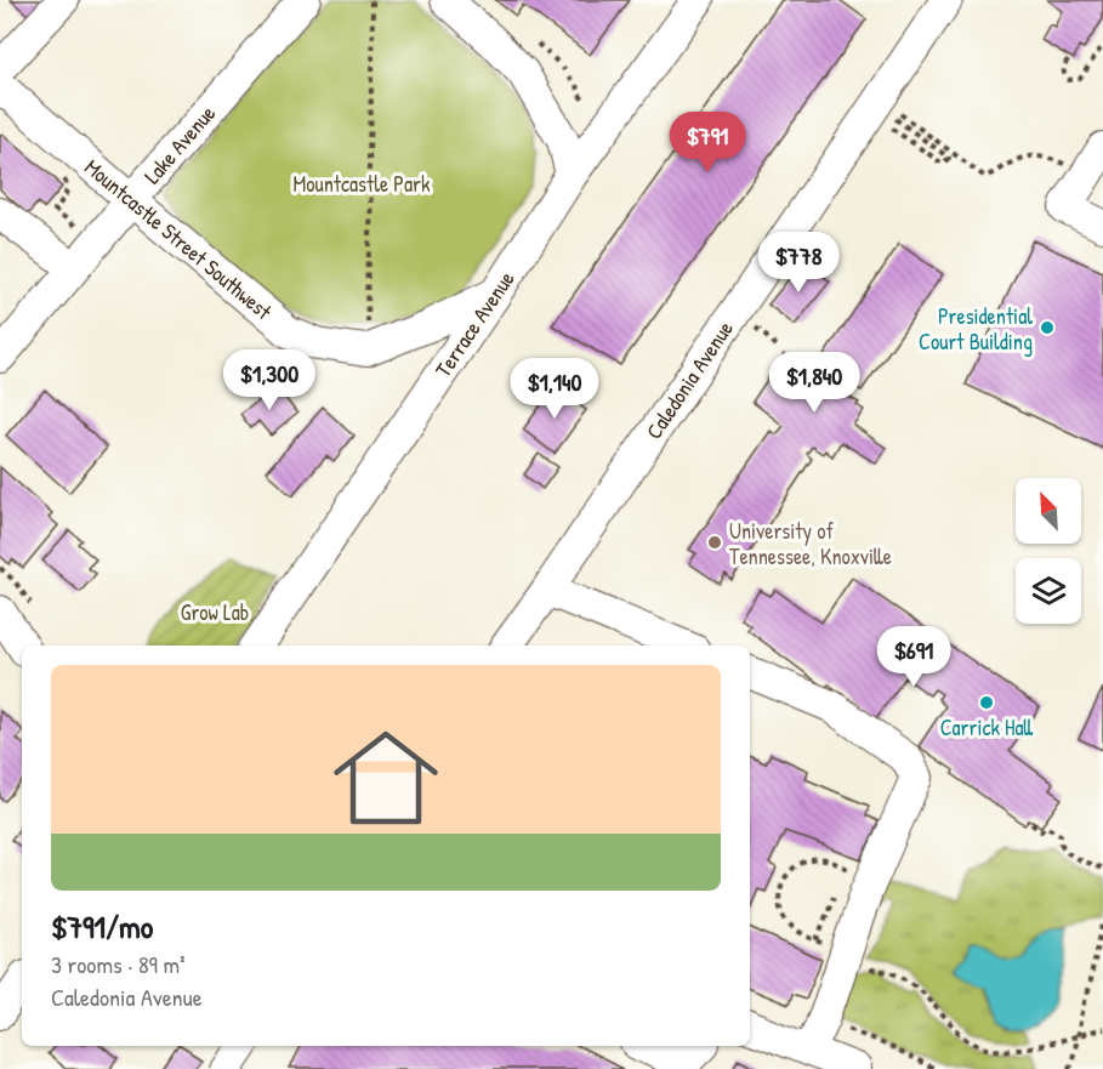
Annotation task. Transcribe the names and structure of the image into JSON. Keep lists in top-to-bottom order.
{
  "streets": {
    "street": [
      "Lake Avenue",
      "Mountcastle Street Southwest",
      "Terrace Avenue",
      "Caledonia Avenue"
    ]
  },
  "crossings": [
    ["Lake Avenue", "Mountcastle Street Southwest"]
  ],
  "parks": ["Mountcastle Park", "Grow Lab"],
  "places": ["Presidential Court Building", "University of Tennessee, Knoxville", "Carrick Hall"],
  "north": "top left",
  "page": {
    "price": [
      "$791",
      "$778",
      "$1,300",
      "$1,840",
      "$1,140",
      "$691"
    ],
    "list": [
      {
        "name": "$791/mo",
        "note": "3 rooms · 89 m² · Caledonia Avenue"
      }
    ]
  }
}
